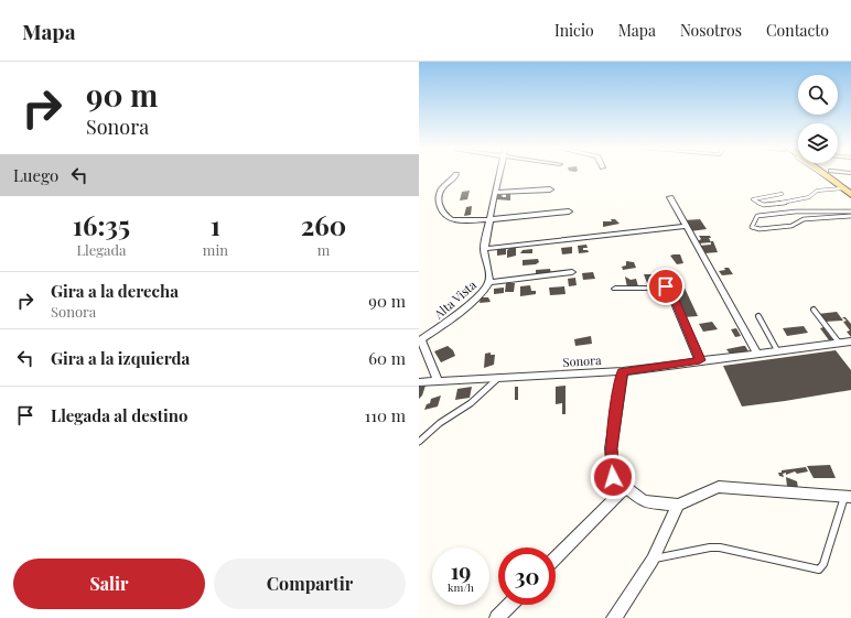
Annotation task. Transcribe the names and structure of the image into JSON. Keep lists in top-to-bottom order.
{
  "streets": {
    "street": ["Alta Vista", "Sonora"]
  },
  "crossings": [
    ["Alta Vista", "Sonora"]
  ],
  "page": {
    "header": "Mapa",
    "nav": [
      "Inicio",
      "Mapa",
      "Nosotros",
      "Contacto"
    ],
    "turn": ["90 m", "Sonora"],
    "then": "Luego",
    "eta": [
      "16:35",
      "Llegada",
      "1",
      "min",
      "260",
      "m"
    ],
    "list": [
      {
        "name": "Gira a la derecha",
        "note": "Sonora",
        "value": "90 m"
      },
      {
        "name": "Gira a la izquierda",
        "value": "60 m"
      },
      {
        "name": "Llegada al destino",
        "value": "110 m"
      }
    ],
    "speed": "19 km/h",
    "limit": "30",
    "buttons": ["Salir", "Compartir"]
  }
}
